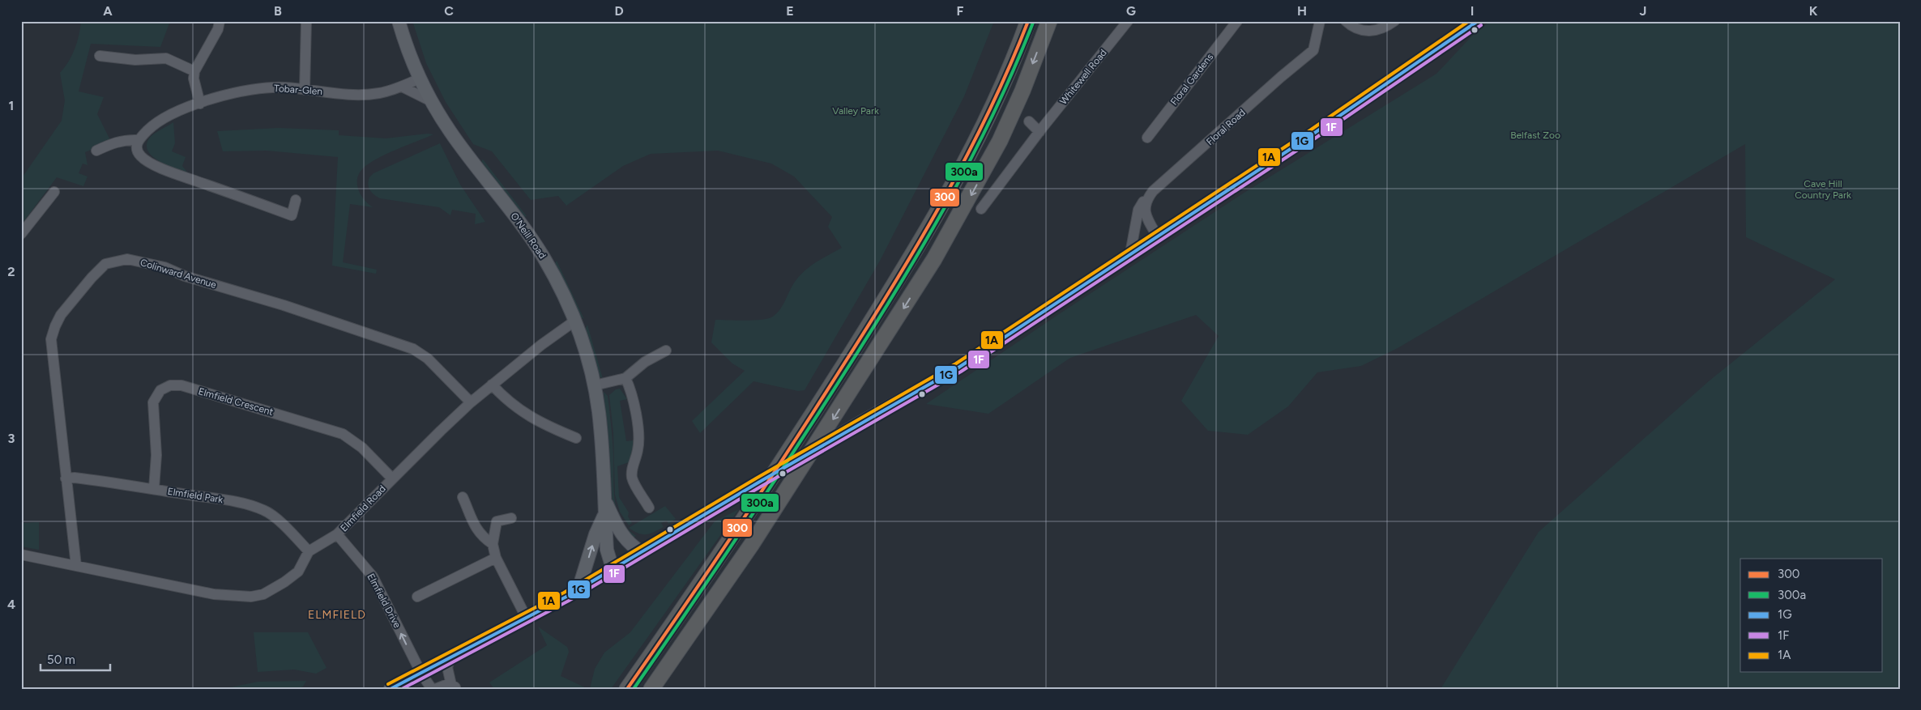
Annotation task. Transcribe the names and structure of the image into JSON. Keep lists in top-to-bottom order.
{
  "streets": {
    "main road": ["O'Neill Road"],
    "street": [
      "Whitewell Road",
      "Floral Gardens",
      "Tobar-Glen",
      "Floral Road",
      "Colinward Avenue",
      "Elmfield Crescent",
      "Elmfield Park",
      "Elmfield Road",
      "Elmfield Drive"
    ]
  },
  "crossings": [
    ["Tobar-Glen", "O'Neill Road"],
    ["O'Neill Road", "Elmfield Road"],
    ["Colinward Avenue", "Elmfield Park"],
    ["Colinward Avenue", "Elmfield Road"],
    ["Elmfield Crescent", "Elmfield Park"],
    ["Elmfield Crescent", "Elmfield Road"],
    ["Elmfield Park", "Elmfield Road"],
    ["Elmfield Road", "Elmfield Drive"]
  ],
  "one_way": ["Elmfield Drive"],
  "districts": ["ELMFIELD"],
  "parks": ["Valley Park", "Belfast Zoo", "Cave Hill Country Park"],
  "lines": [
    "transit line 300",
    "transit line 1G",
    "transit line 1A",
    "transit line 300a",
    "transit line 1F"
  ],
  "legend": [
    "300",
    "300a",
    "1G",
    "1F",
    "1A"
  ],
  "scale_bar": "50 m",
  "grid": {
    "columns": [
      "A",
      "B",
      "C",
      "D",
      "E",
      "F",
      "G",
      "H",
      "I",
      "J",
      "K"
    ],
    "rows": [
      "1",
      "2",
      "3",
      "4"
    ]
  }
}
